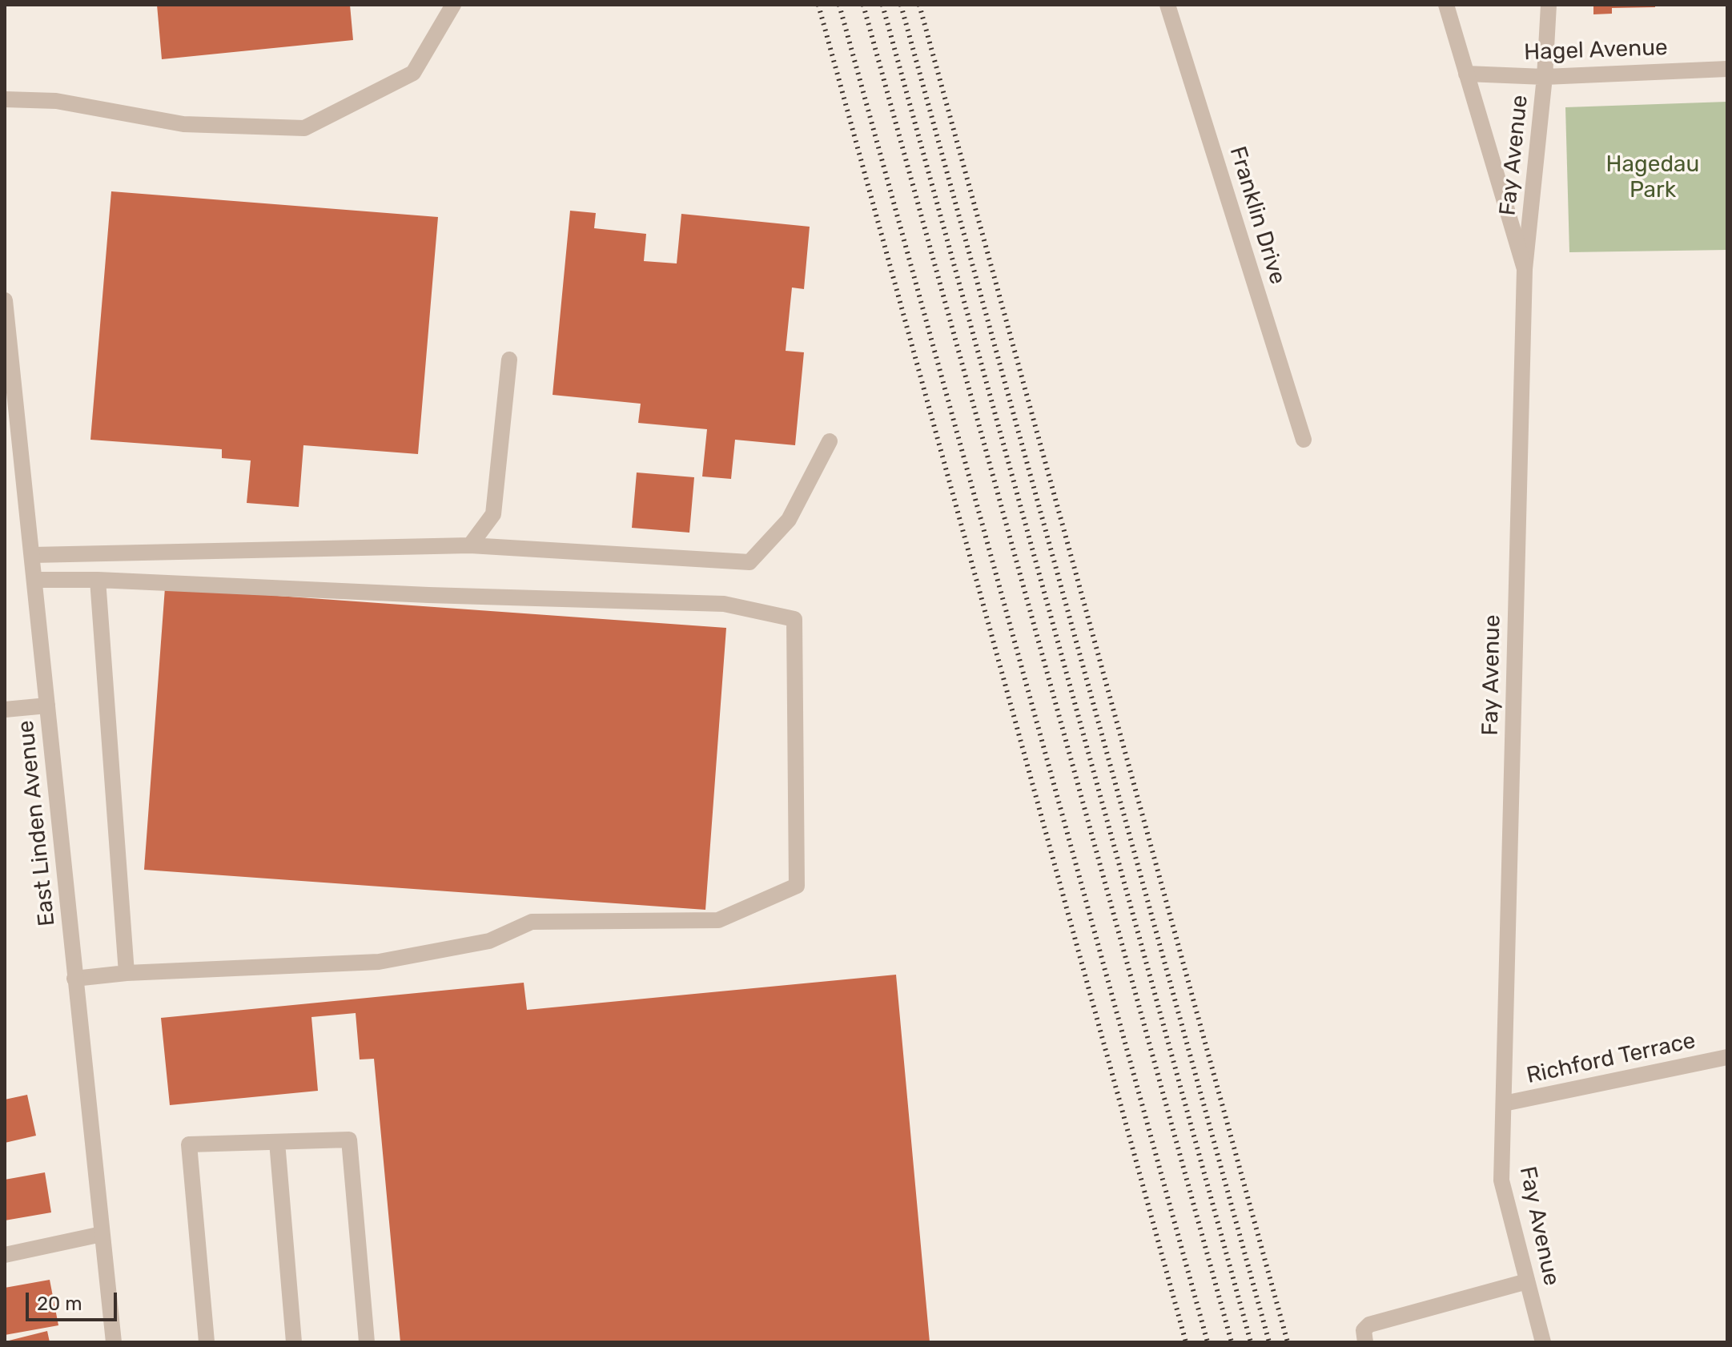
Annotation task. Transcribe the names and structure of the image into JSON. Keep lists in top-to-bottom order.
{
  "streets": {
    "street": [
      "Hagel Avenue",
      "Fay Avenue",
      "Franklin Drive",
      "East Linden Avenue",
      "Richford Terrace"
    ]
  },
  "crossings": [
    ["Hagel Avenue", "Fay Avenue"],
    ["Fay Avenue", "Richford Terrace"]
  ],
  "parks": ["Hagedau Park"],
  "scale_bar": "20 m"
}
